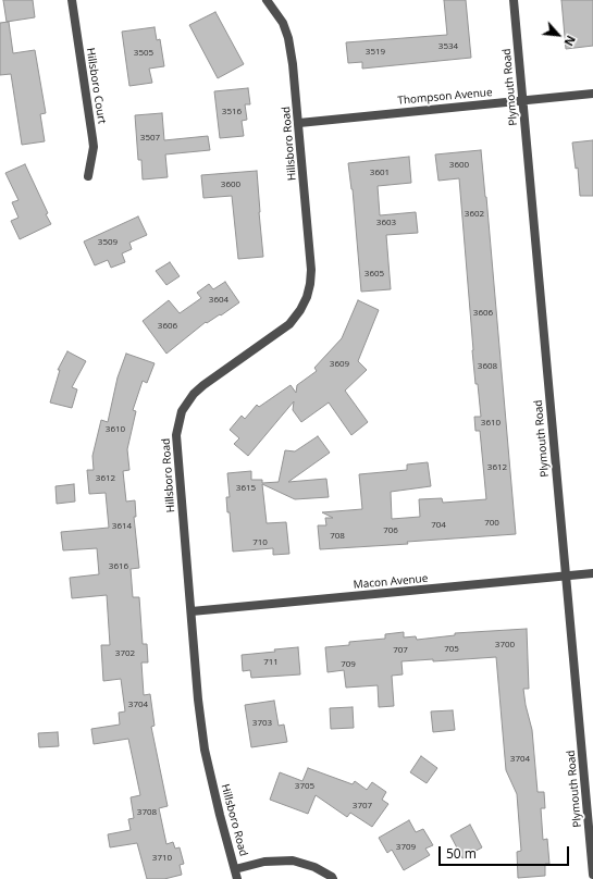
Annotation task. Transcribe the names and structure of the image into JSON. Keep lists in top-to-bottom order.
{
  "streets": {
    "street": [
      "Hillsboro Court",
      "Plymouth Road",
      "Thompson Avenue",
      "Hillsboro Road",
      "Macon Avenue"
    ]
  },
  "crossings": [
    ["Plymouth Road", "Thompson Avenue"],
    ["Plymouth Road", "Macon Avenue"],
    ["Thompson Avenue", "Hillsboro Road"],
    ["Hillsboro Road", "Macon Avenue"]
  ],
  "house_numbers": [
    "3534",
    "3519",
    "3505",
    "3516",
    "3507",
    "3600",
    "3601",
    "3600",
    "3602",
    "3603",
    "3509",
    "3605",
    "3604",
    "3606",
    "3606",
    "3609",
    "3608",
    "3610",
    "3610",
    "3612",
    "3612",
    "3615",
    "700",
    "704",
    "3614",
    "706",
    "708",
    "710",
    "3616",
    "3700",
    "705",
    "707",
    "3702",
    "711",
    "709",
    "3704",
    "3703",
    "3704",
    "3705",
    "3707",
    "3708",
    "3709",
    "3710"
  ],
  "scale_bar": "50 m",
  "north": "bottom right"
}
